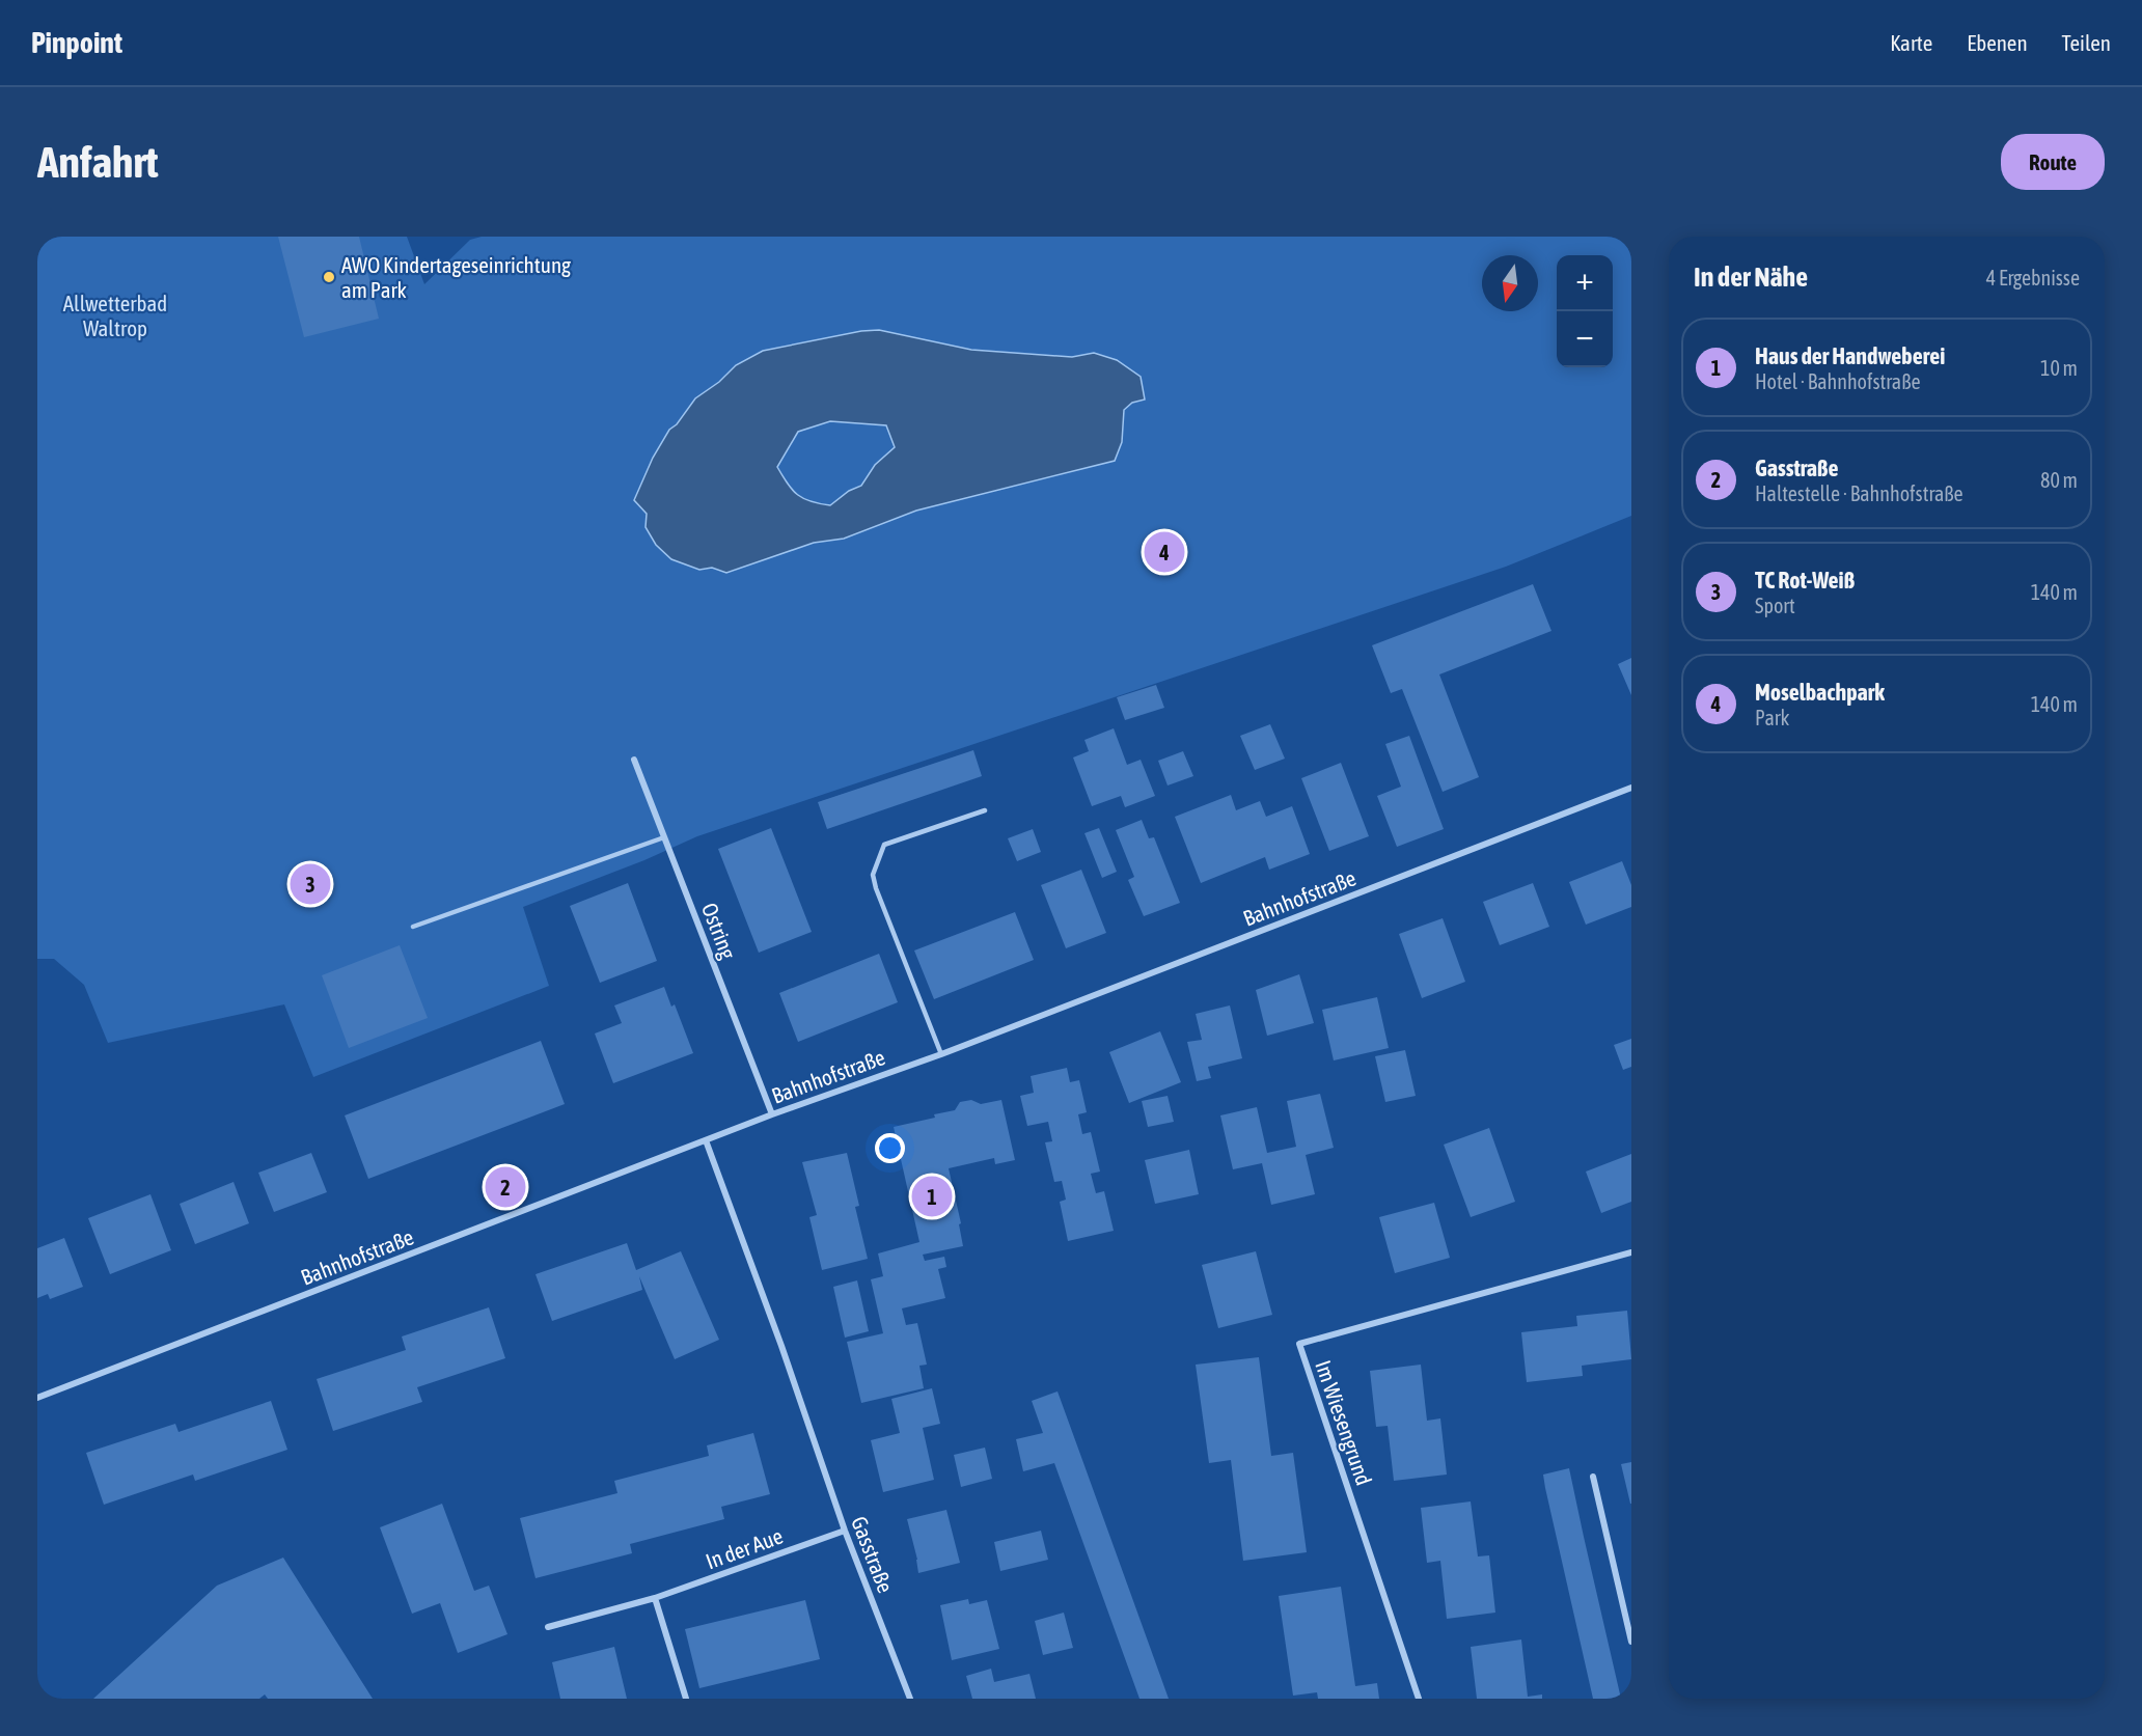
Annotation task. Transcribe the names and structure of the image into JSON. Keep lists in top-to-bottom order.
{
  "streets": {
    "street": [
      "Bahnhofstraße",
      "Ostring",
      "Im Wiesengrund",
      "In der Aue",
      "Gasstraße"
    ]
  },
  "crossings": [
    ["Bahnhofstraße", "Ostring"],
    ["Bahnhofstraße", "Gasstraße"],
    ["In der Aue", "Gasstraße"]
  ],
  "parks": ["Allwetterbad Waltrop"],
  "places": ["AWO Kindertageseinrichtung am Park"],
  "north": "bottom",
  "page": {
    "header": "Pinpoint",
    "nav": ["Karte", "Ebenen", "Teilen"],
    "buttons": "Route",
    "title": "Anfahrt",
    "heading": ["In der Nähe", "4 Ergebnisse"],
    "map_buttons": ["+", "−"],
    "list": [
      {
        "mark": "1",
        "name": "Haus der Handweberei",
        "note": "Hotel · Bahnhofstraße",
        "value": "10 m"
      },
      {
        "mark": "2",
        "name": "Gasstraße",
        "note": "Haltestelle · Bahnhofstraße",
        "value": "80 m"
      },
      {
        "mark": "3",
        "name": "TC Rot-Weiß",
        "note": "Sport",
        "value": "140 m"
      },
      {
        "mark": "4",
        "name": "Moselbachpark",
        "note": "Park",
        "value": "140 m"
      }
    ],
    "pins": [
      "4",
      "3",
      "2",
      "1"
    ]
  }
}
